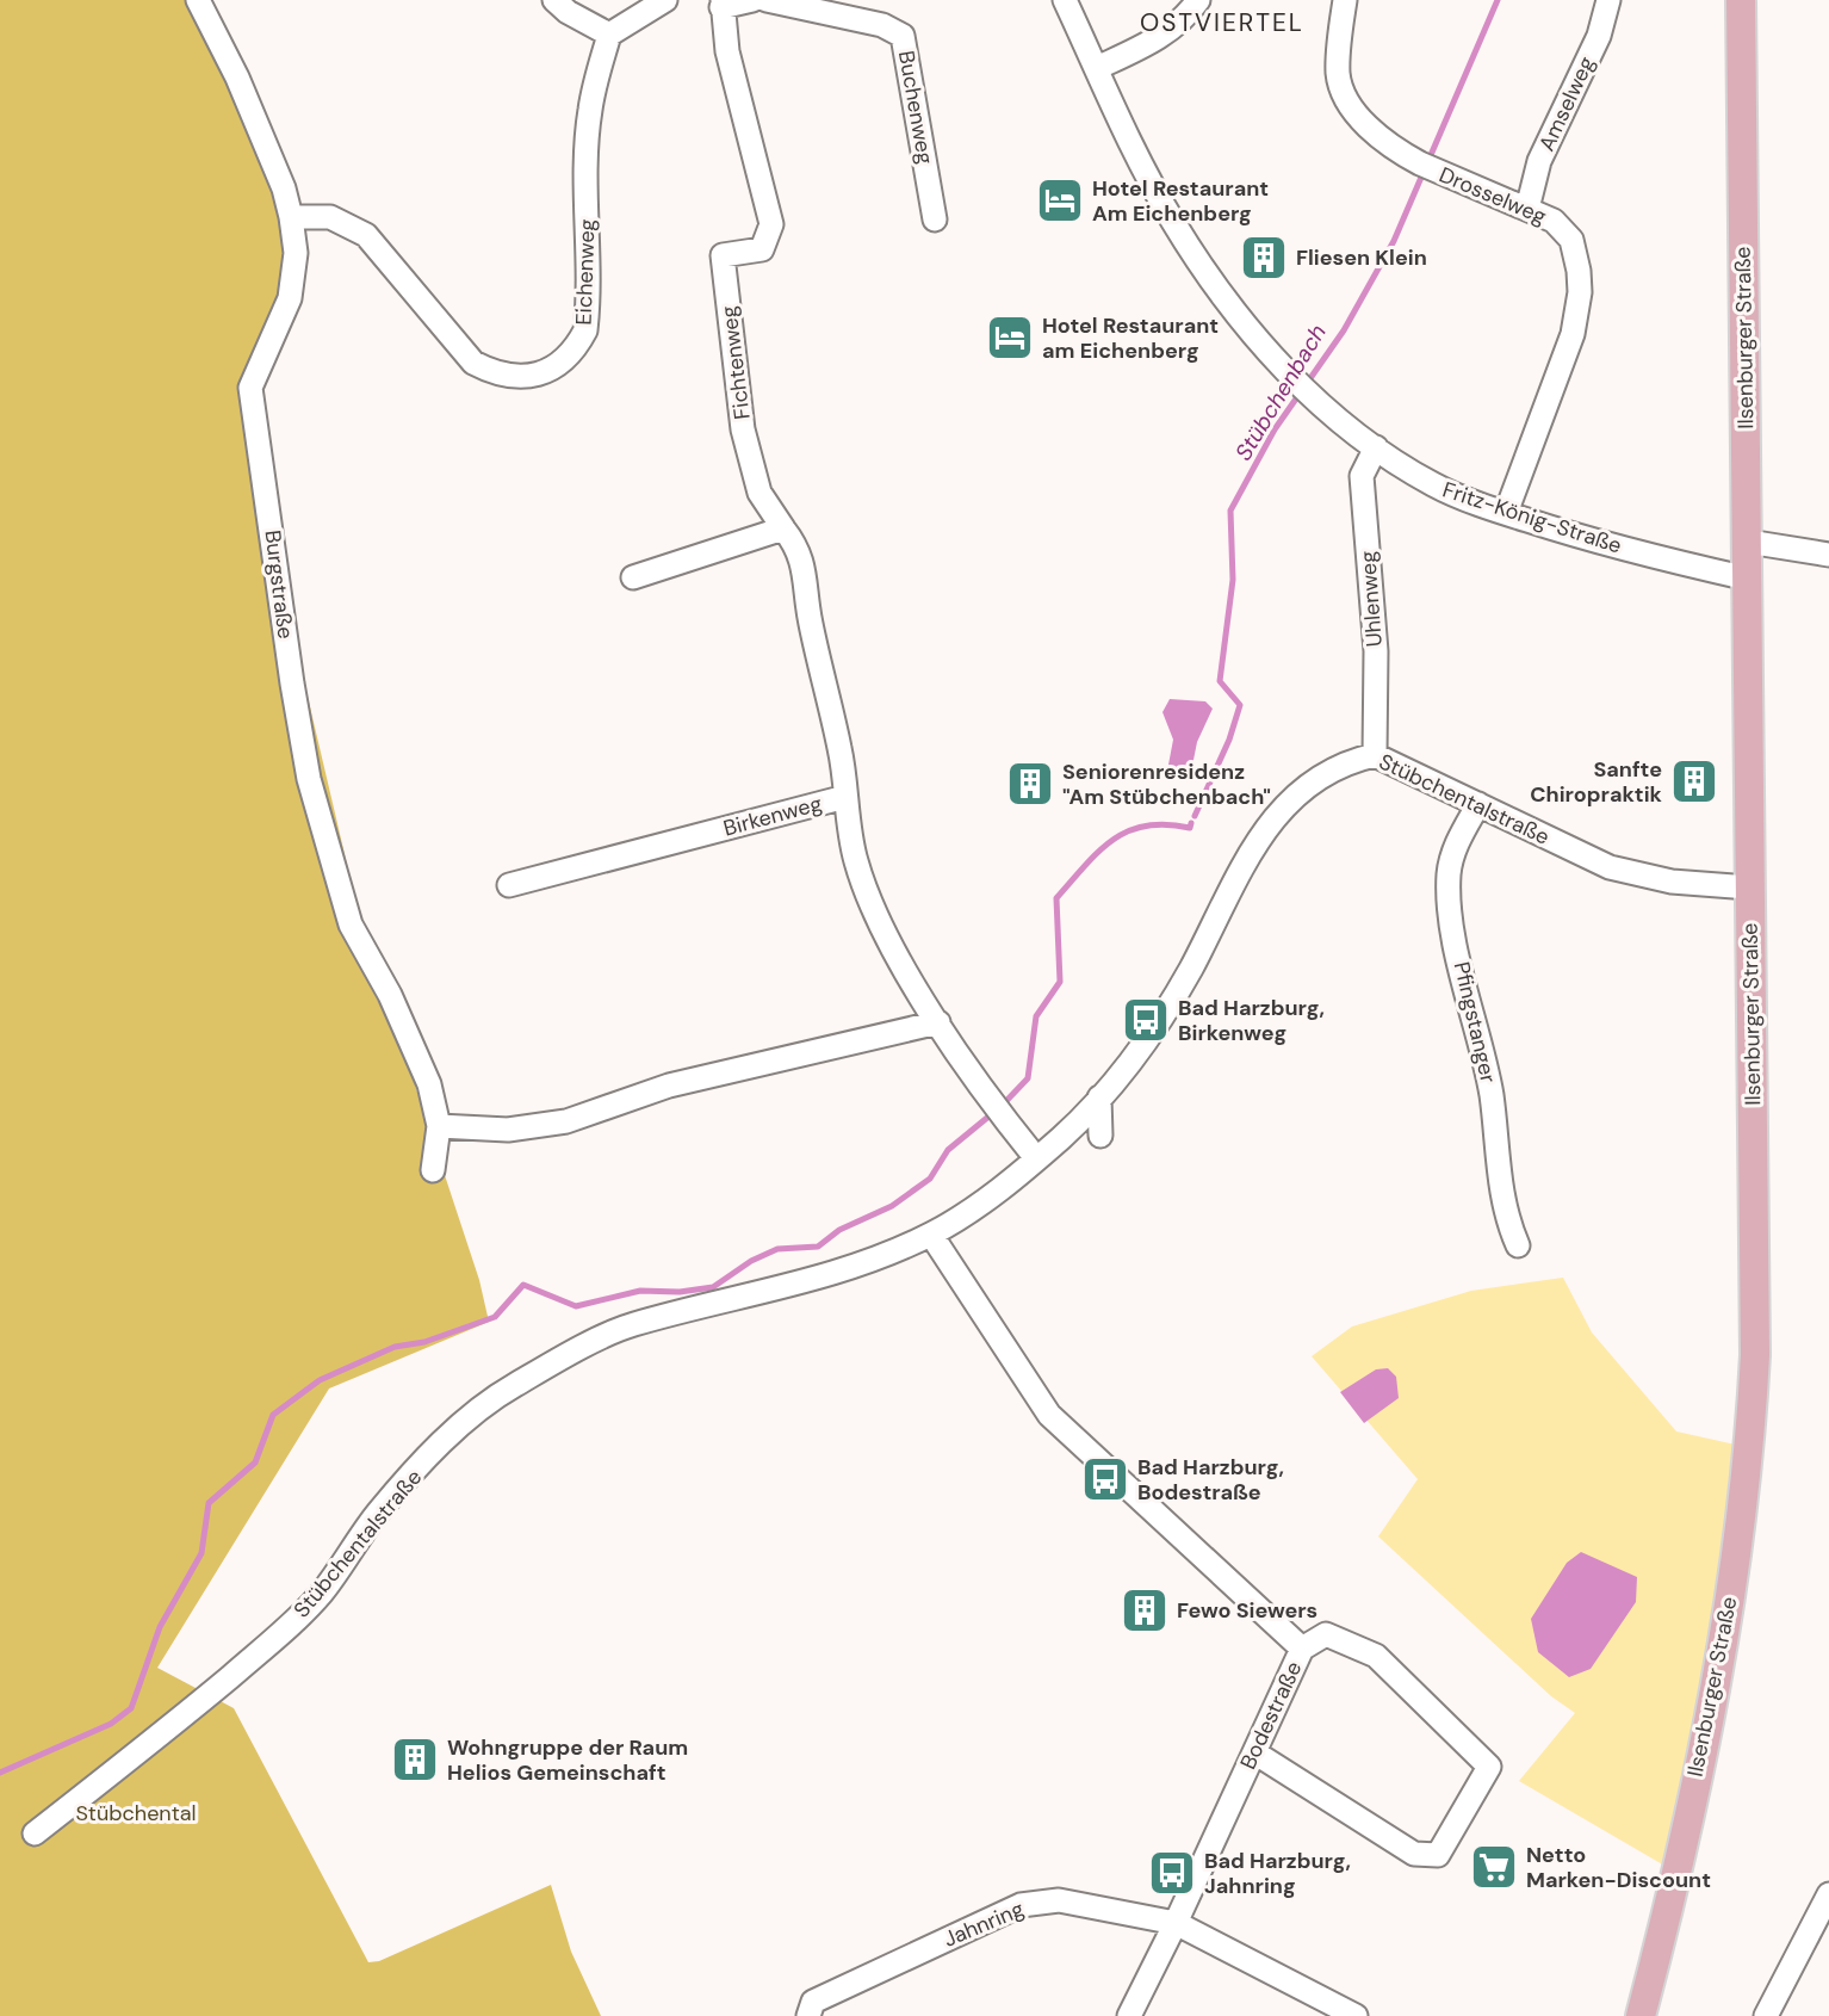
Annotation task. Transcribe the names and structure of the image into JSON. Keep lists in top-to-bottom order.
{
  "streets": {
    "main road": ["Ilsenburger Straße"],
    "street": [
      "Amselweg",
      "Buchenweg",
      "Drosselweg",
      "Eichenweg",
      "Fichtenweg",
      "Fritz-König-Straße",
      "Burgstraße",
      "Uhlenweg",
      "Stübchentalstraße",
      "Birkenweg",
      "Pfingstanger",
      "Bodestraße",
      "Jahnring"
    ]
  },
  "crossings": [
    ["Amselweg", "Drosselweg"],
    ["Drosselweg", "Fritz-König-Straße"],
    ["Eichenweg", "Burgstraße"],
    ["Ilsenburger Straße", "Fritz-König-Straße"],
    ["Ilsenburger Straße", "Stübchentalstraße"],
    ["Fichtenweg", "Birkenweg"],
    ["Fritz-König-Straße", "Uhlenweg"],
    ["Uhlenweg", "Stübchentalstraße"],
    ["Stübchentalstraße", "Birkenweg"],
    ["Stübchentalstraße", "Pfingstanger"],
    ["Stübchentalstraße", "Bodestraße"],
    ["Bodestraße", "Jahnring"]
  ],
  "districts": ["OSTVIERTEL"],
  "water": ["Stübchenbach"],
  "parks": ["Stübchental"],
  "places": {
    "hotel": ["Hotel Restaurant Am Eichenberg", "Hotel Restaurant am Eichenberg"],
    "building": [
      "Fliesen Klein",
      "Sanfte Chiropraktik",
      "Seniorenresidenz \"Am Stübchenbach\"",
      "Fewo Siewers",
      "Wohngruppe der Raum Helios Gemeinschaft"
    ],
    "bus stop": ["Bad Harzburg, Birkenweg", "Bad Harzburg, Bodestraße", "Bad Harzburg, Jahnring"],
    "supermarket": ["Netto Marken-Discount"]
  }
}
